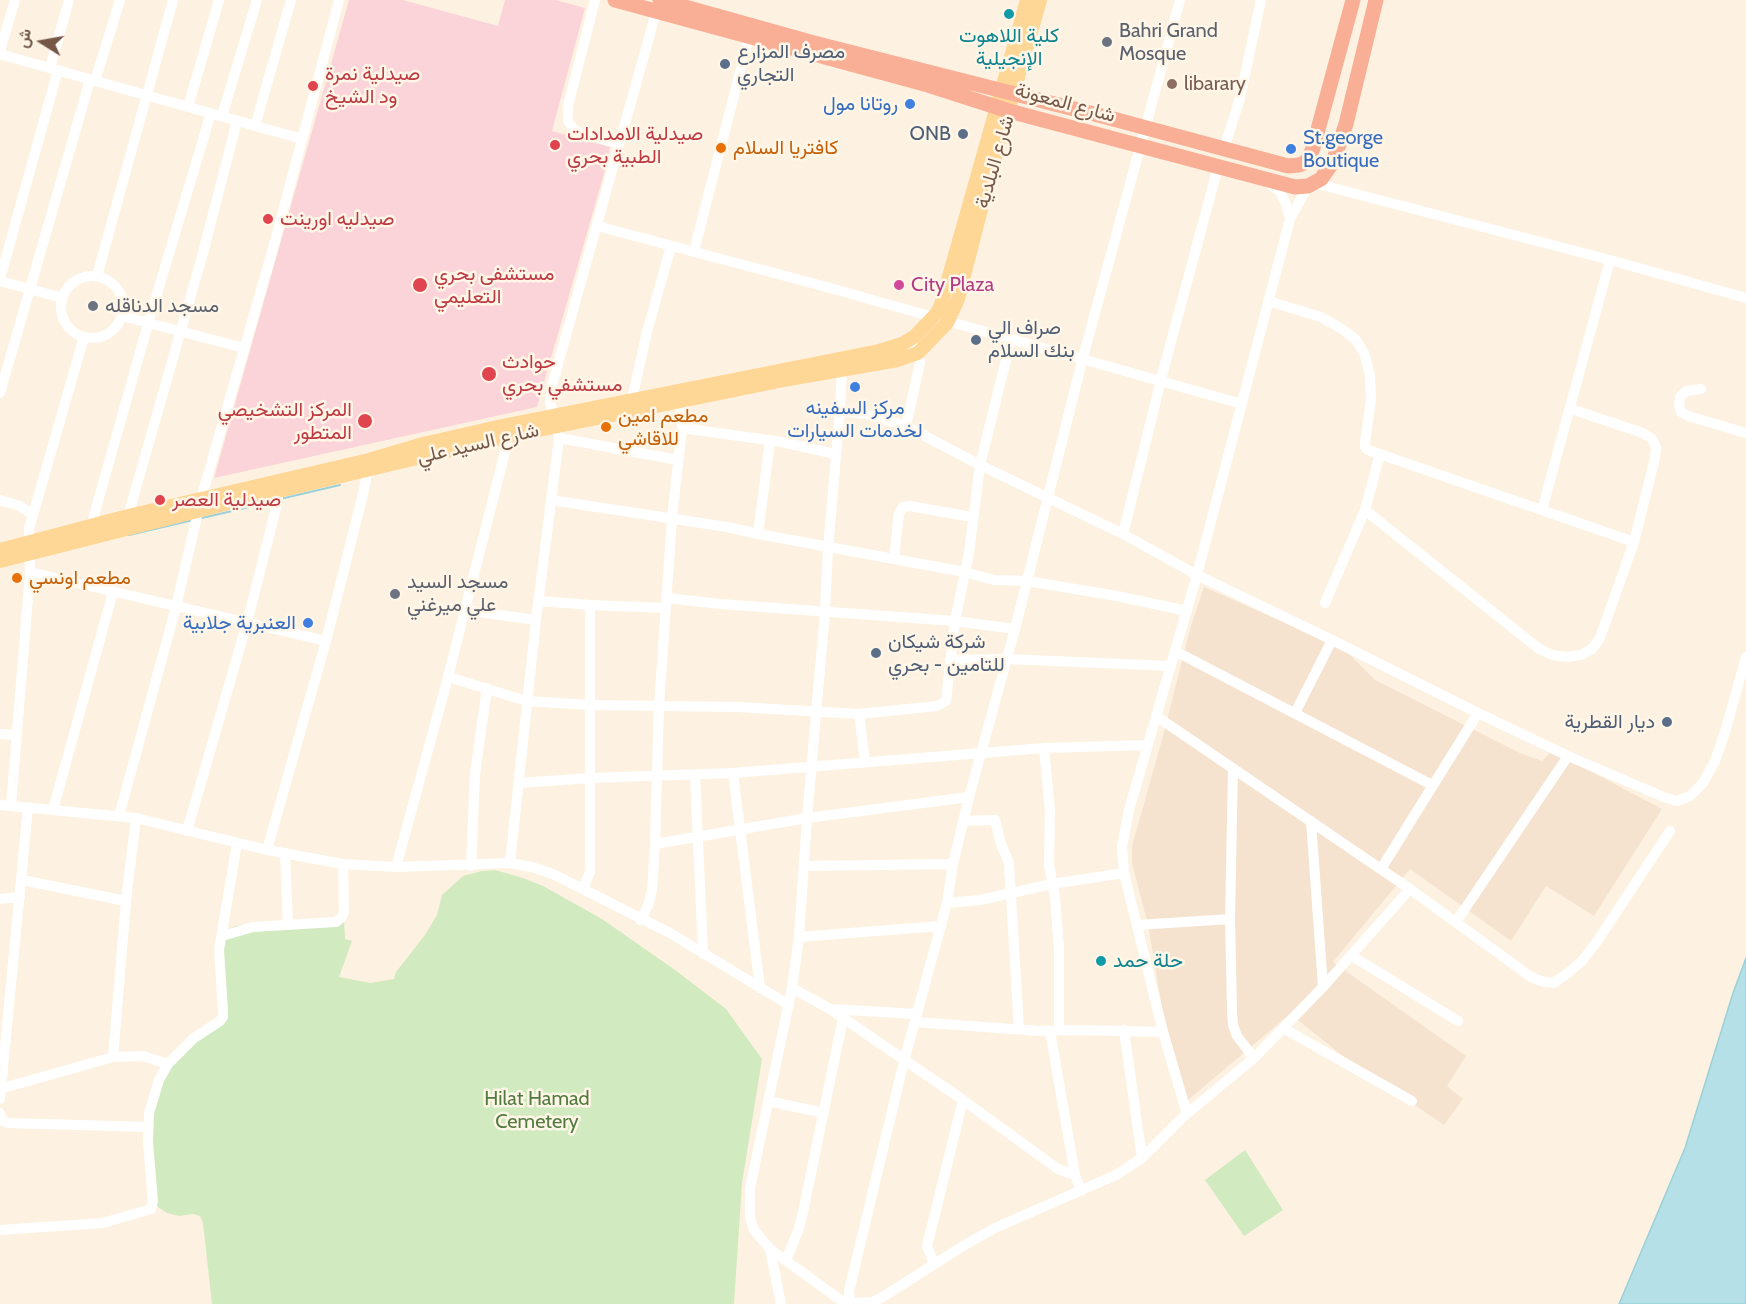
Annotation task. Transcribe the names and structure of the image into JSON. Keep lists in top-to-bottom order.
{
  "streets": {
    "highway": ["شارع المعونة"],
    "main road": ["شارع البلدية", "شارع السيد علي"]
  },
  "crossings": [
    ["شارع المعونة", "شارع البلدية"],
    ["شارع البلدية", "شارع السيد علي"]
  ],
  "parks": ["Hilat Hamad Cemetery"],
  "places": [
    "كلية اللاهوت الإنجيلية",
    "Bahri Grand Mosque",
    "مصرف المزارع التجاري",
    "libarary",
    "صيدلية نمرة ود الشيخ",
    "روتانا مول",
    "ONB",
    "صيدلية الامدادات الطبية بحري",
    "كافتريا السلام",
    "St.george Boutique",
    "صيدليه اورينت",
    "مستشفى بحري التعليمي",
    "City Plaza",
    "مسجد الدناقله",
    "صراف الي بنك السلام",
    "حوادث مستشفي بحري",
    "مركز السفينه لخدمات السيارات",
    "المركز التشخيصي المتطور",
    "مطعم امين للاقاشي",
    "صيدلية العصر",
    "مطعم اونسي",
    "مسجد السيد علي ميرغني",
    "العنبرية جلابية",
    "شركة شيكان للتامين - بحري",
    "ديار القطرية",
    "حلة حمد"
  ],
  "north": "left"
}
